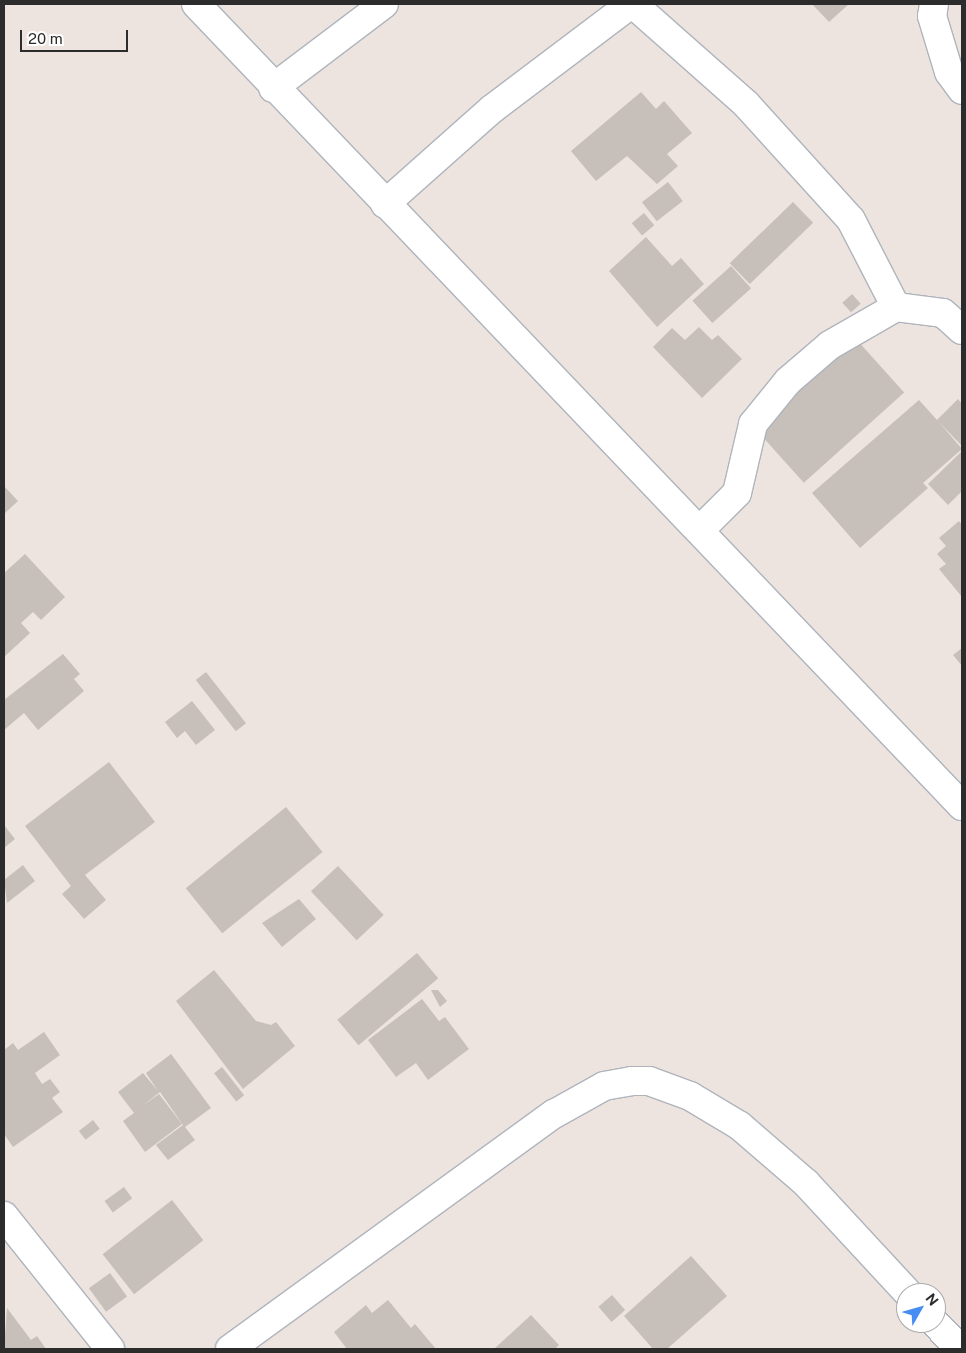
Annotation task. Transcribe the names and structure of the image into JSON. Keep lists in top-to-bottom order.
{
  "scale_bar": "20 m",
  "north": "top right"
}
